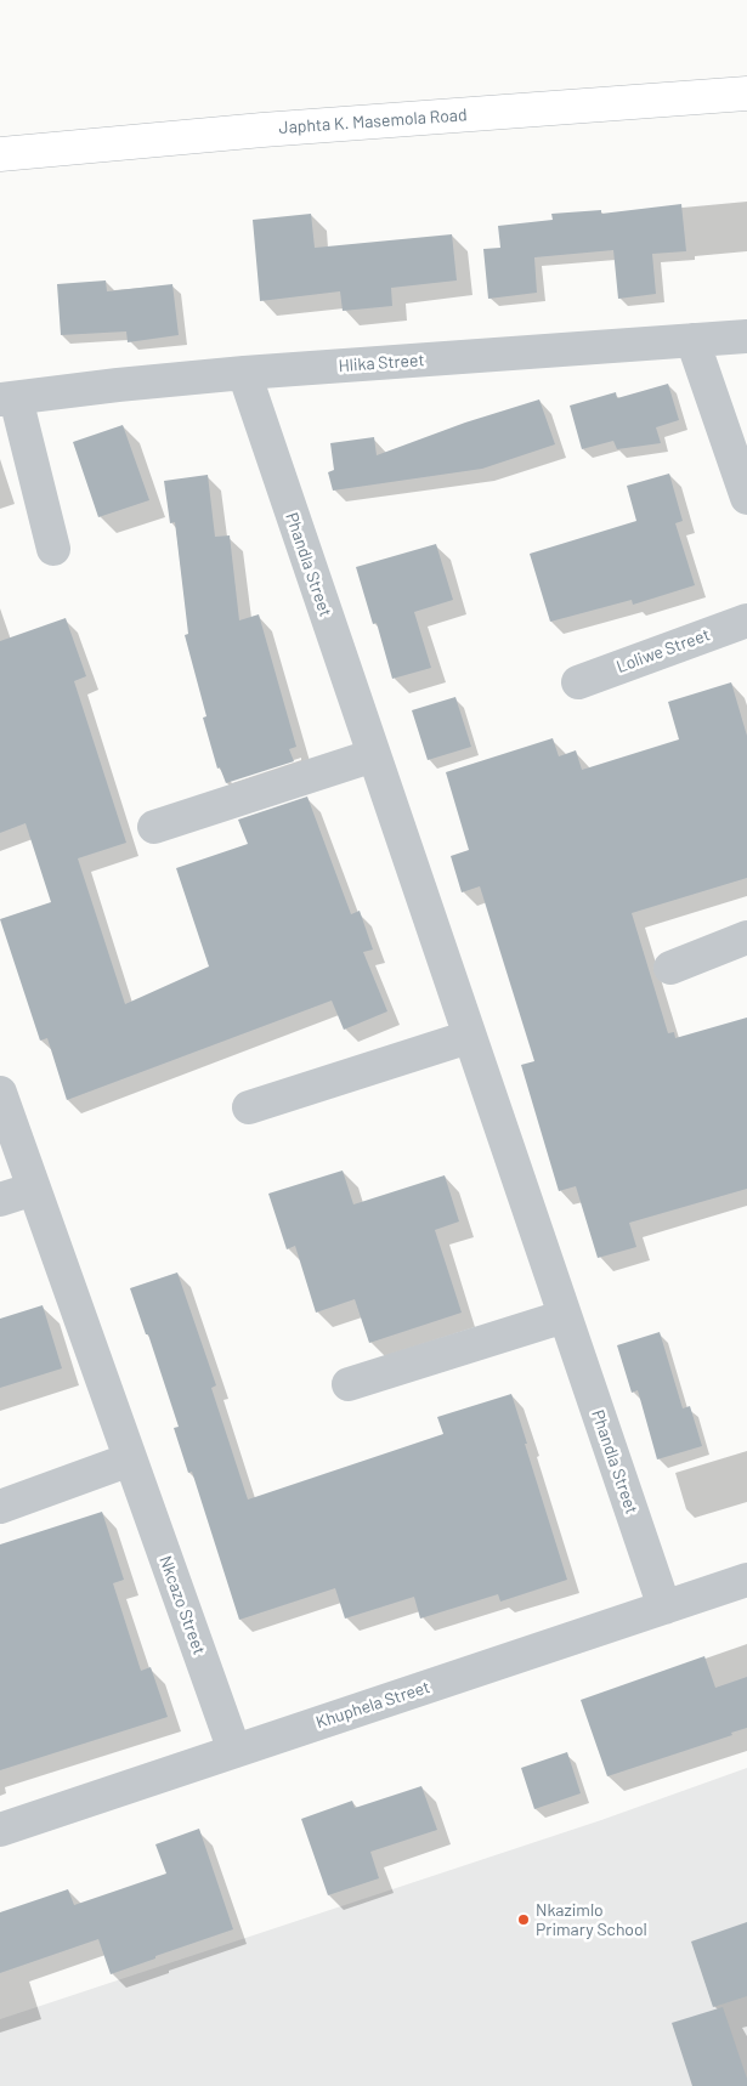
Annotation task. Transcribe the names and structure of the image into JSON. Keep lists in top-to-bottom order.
{
  "streets": {
    "main road": ["Japhta K. Masemola Road"],
    "street": [
      "Hlika Street",
      "Phandla Street",
      "Loliwe Street",
      "Nkcazo Street",
      "Khuphela Street"
    ]
  },
  "crossings": [
    ["Hlika Street", "Phandla Street"],
    ["Phandla Street", "Khuphela Street"],
    ["Nkcazo Street", "Khuphela Street"]
  ],
  "places": ["Nkazimlo Primary School"]
}
